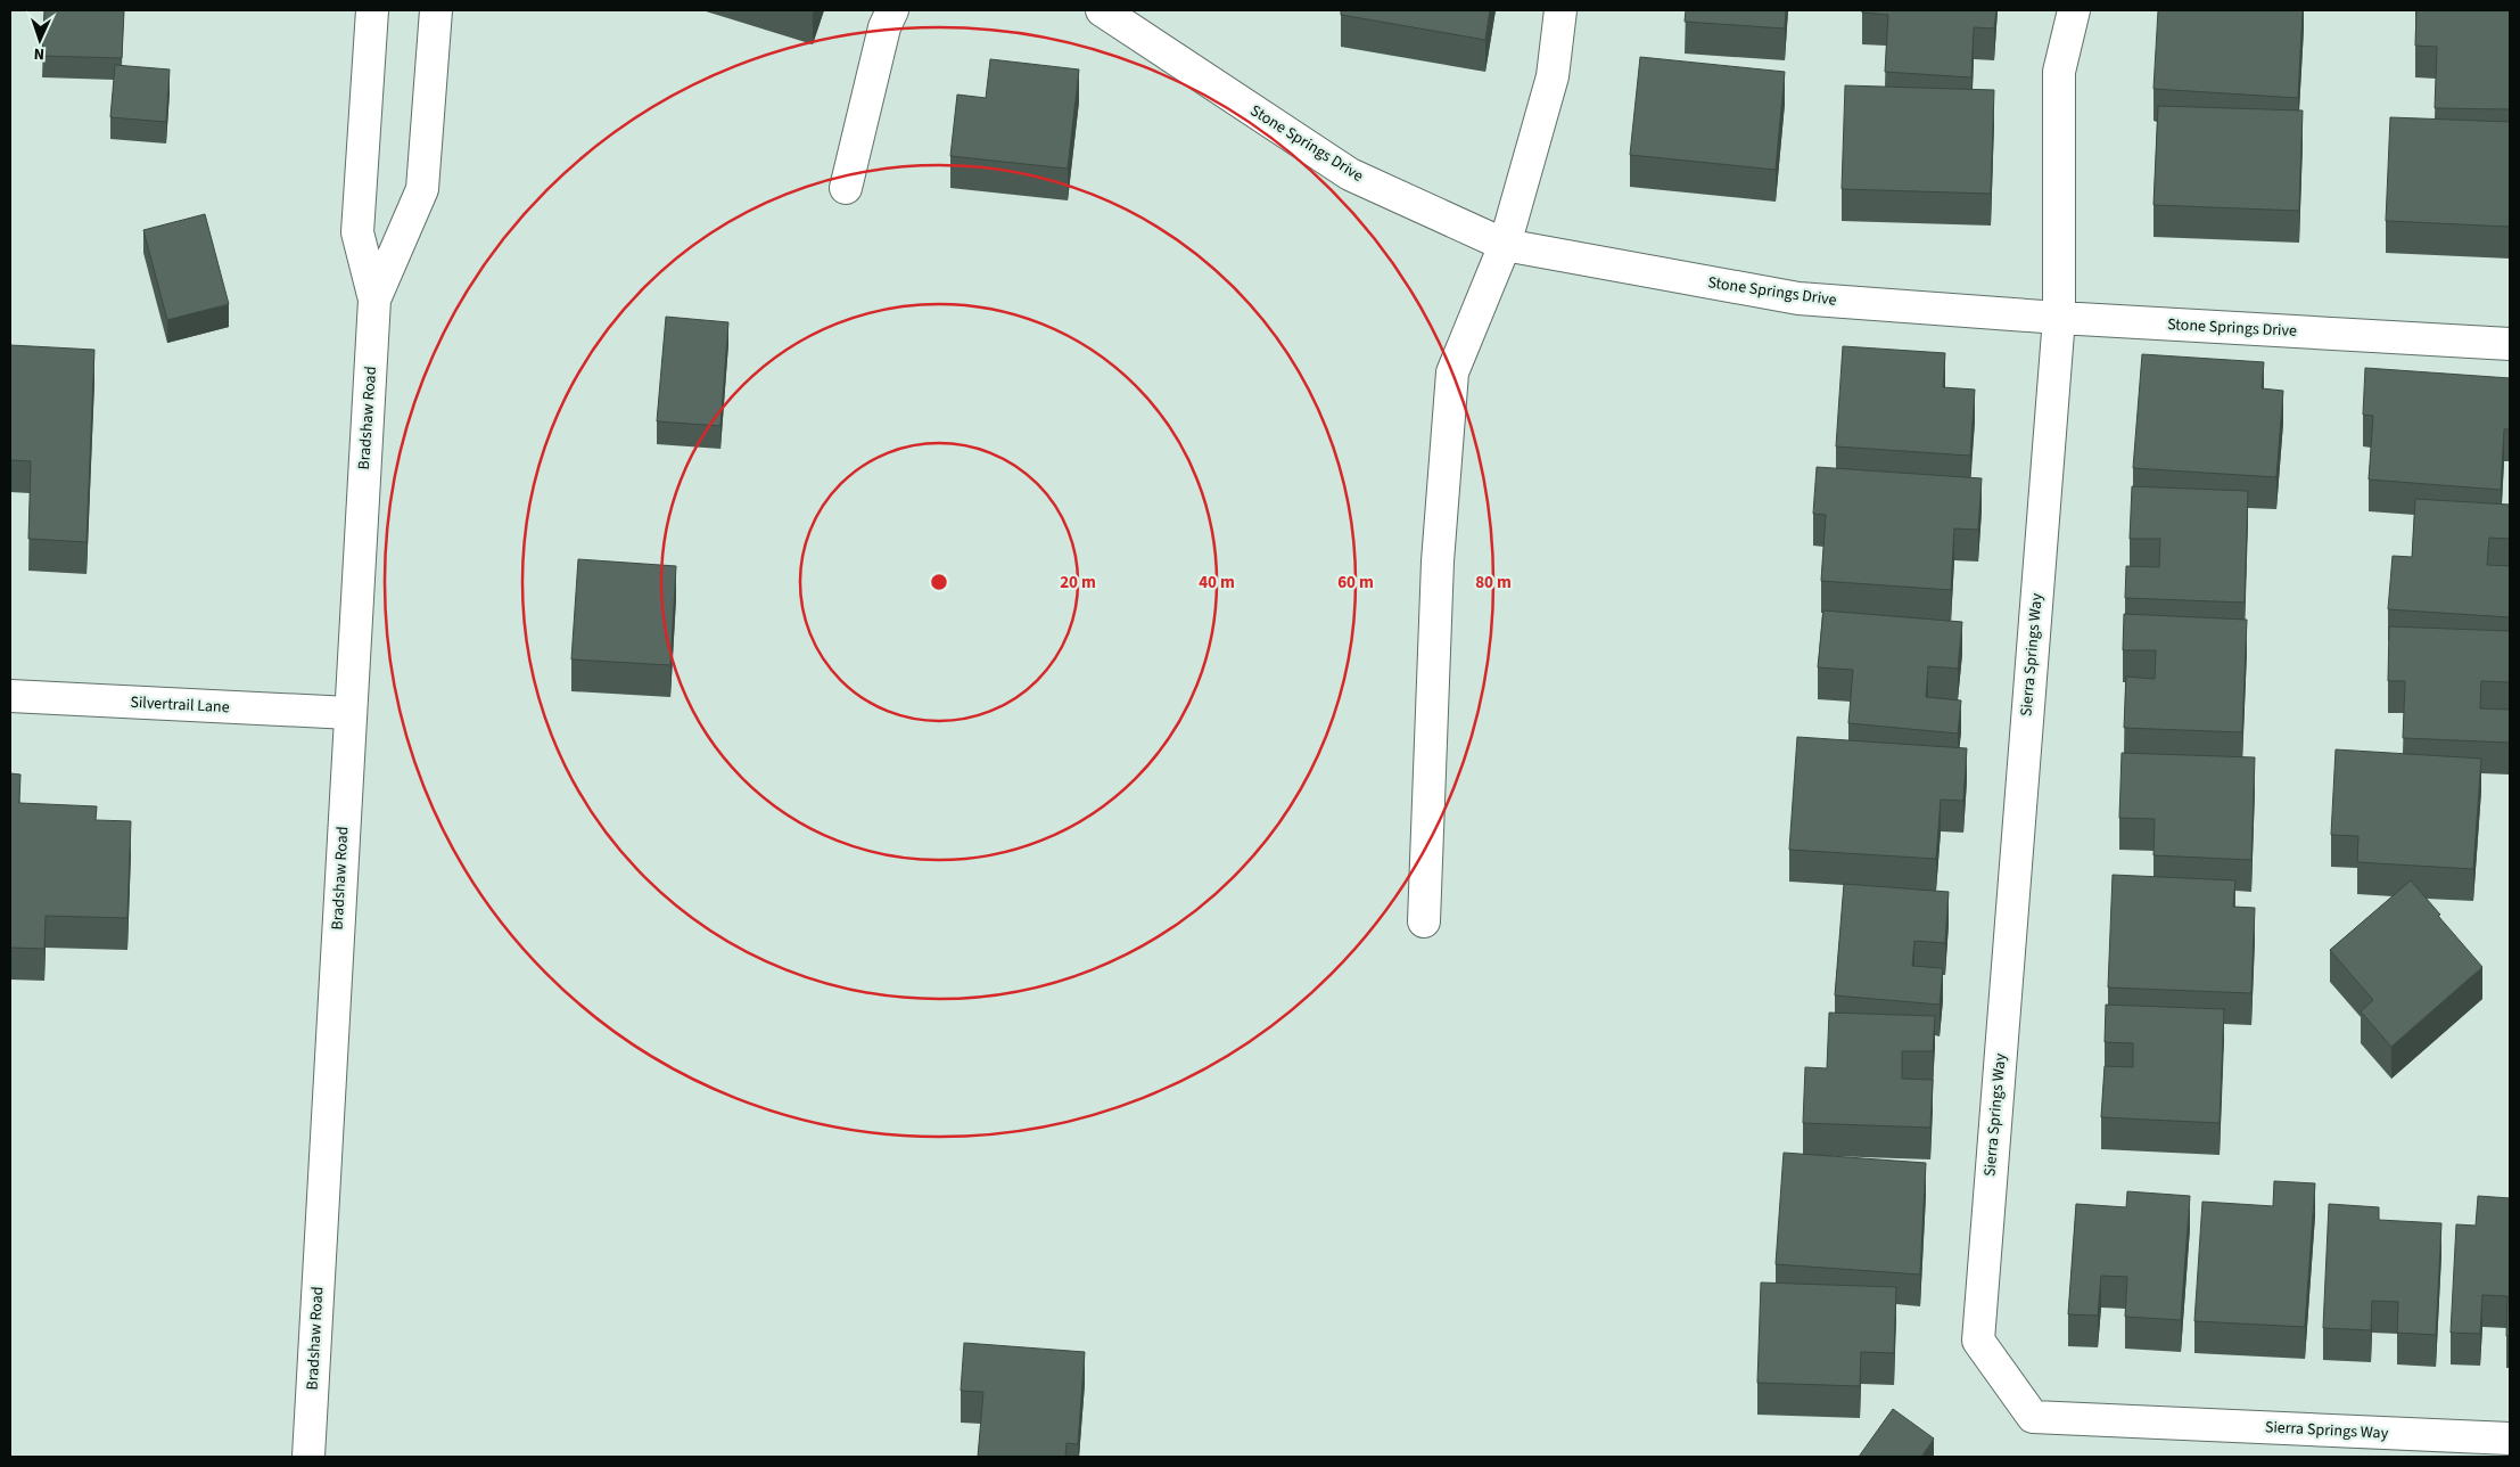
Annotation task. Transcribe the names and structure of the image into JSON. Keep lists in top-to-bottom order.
{
  "streets": {
    "street": [
      "Stone Springs Drive",
      "Bradshaw Road",
      "Sierra Springs Way",
      "Silvertrail Lane"
    ]
  },
  "crossings": [
    ["Stone Springs Drive", "Sierra Springs Way"],
    ["Bradshaw Road", "Silvertrail Lane"]
  ],
  "north": "bottom",
  "rings": [
    "20 m",
    "40 m",
    "60 m",
    "80 m"
  ]
}
